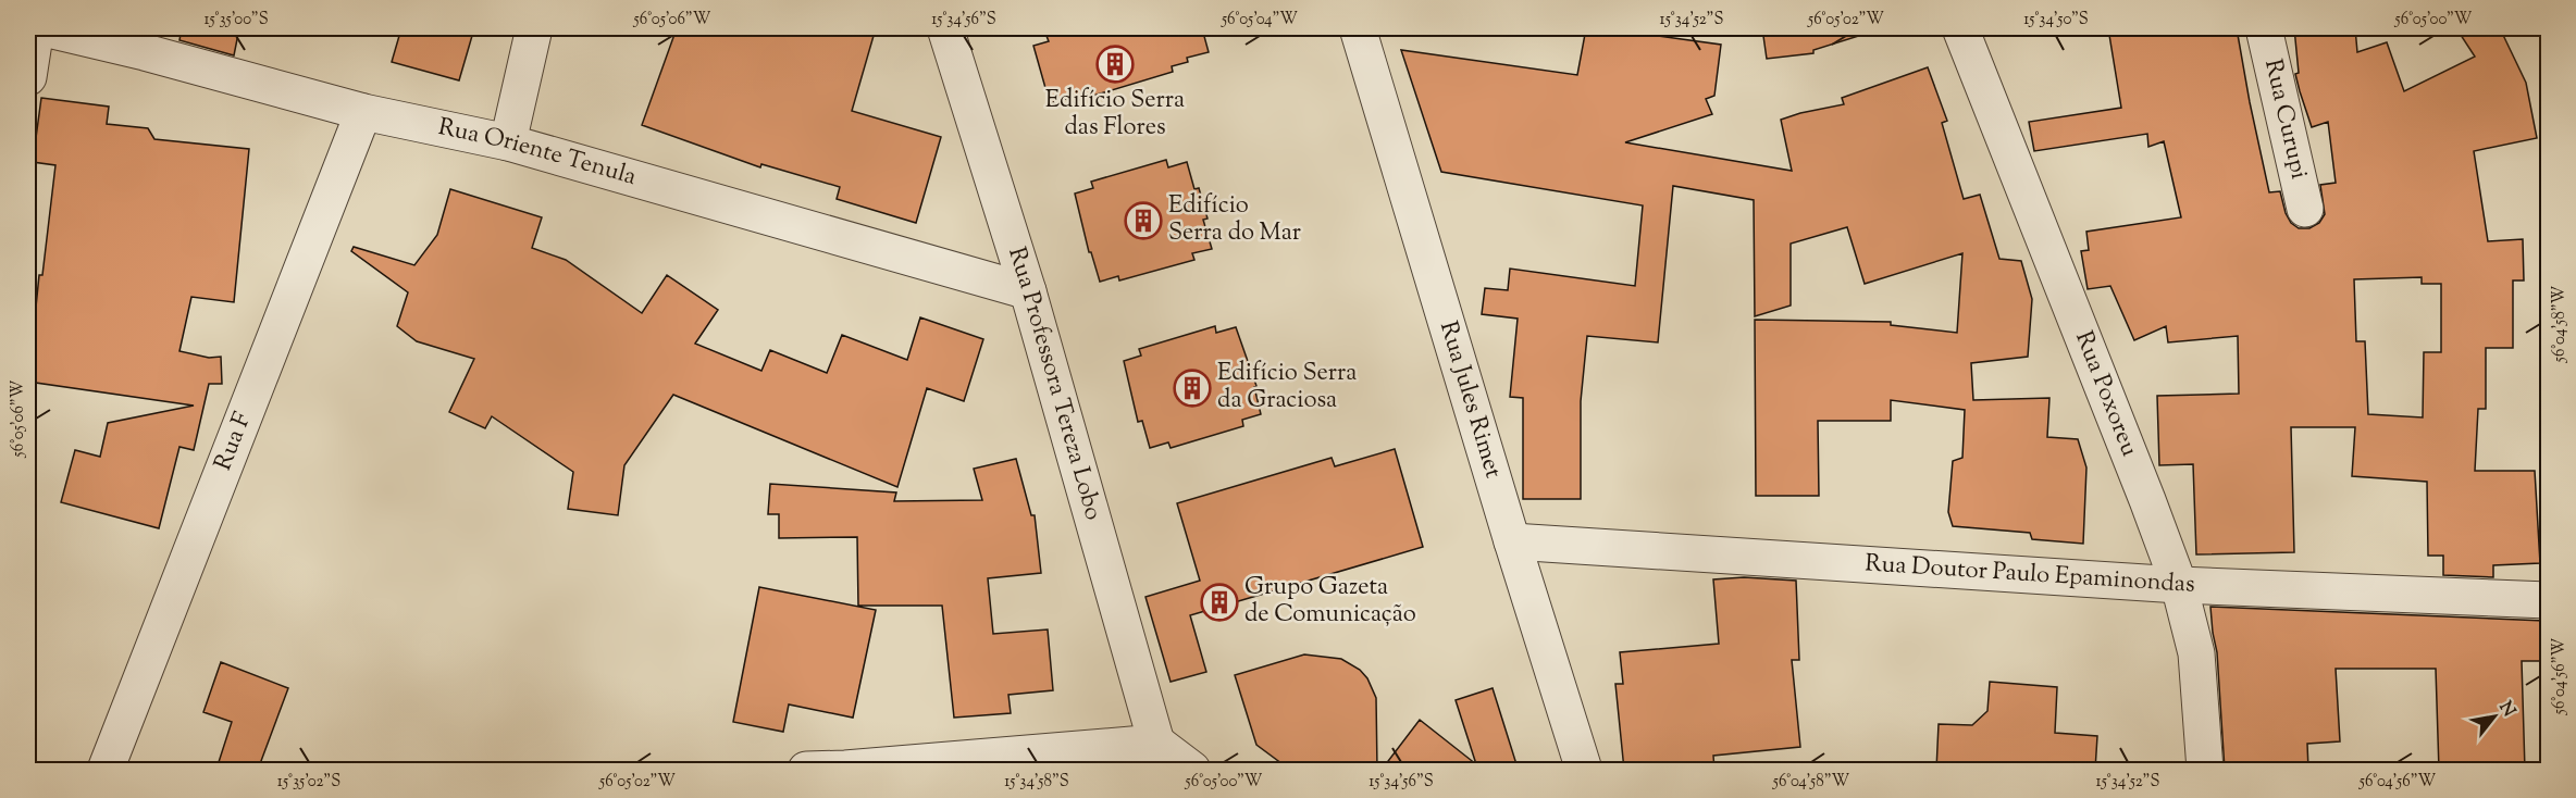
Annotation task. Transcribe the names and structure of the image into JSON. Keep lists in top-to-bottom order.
{
  "streets": {
    "street": [
      "Rua Curupi",
      "Rua Oriente Tenula",
      "Rua Professora Tereza Lobo",
      "Rua Poxoreu",
      "Rua Jules Rimet",
      "Rua F",
      "Rua Doutor Paulo Epaminondas"
    ]
  },
  "crossings": [
    ["Rua Oriente Tenula", "Rua Professora Tereza Lobo"],
    ["Rua Oriente Tenula", "Rua F"],
    ["Rua Poxoreu", "Rua Doutor Paulo Epaminondas"],
    ["Rua Jules Rimet", "Rua Doutor Paulo Epaminondas"]
  ],
  "places": {
    "building": [
      "Edifício Serra das Flores",
      "Edifício Serra do Mar",
      "Edifício Serra da Graciosa",
      "Grupo Gazeta de Comunicação"
    ]
  },
  "north": "top right",
  "coordinates": [
    "15°35'00\"S",
    "56°05'06\"W",
    "15°34'56\"S",
    "56°05'04\"W",
    "15°34'52\"S",
    "56°05'02\"W",
    "15°34'50\"S",
    "56°05'00\"W",
    "56°04'58\"W",
    "56°04'56\"W",
    "15°35'02\"S",
    "15°34'58\"S"
  ]
}
